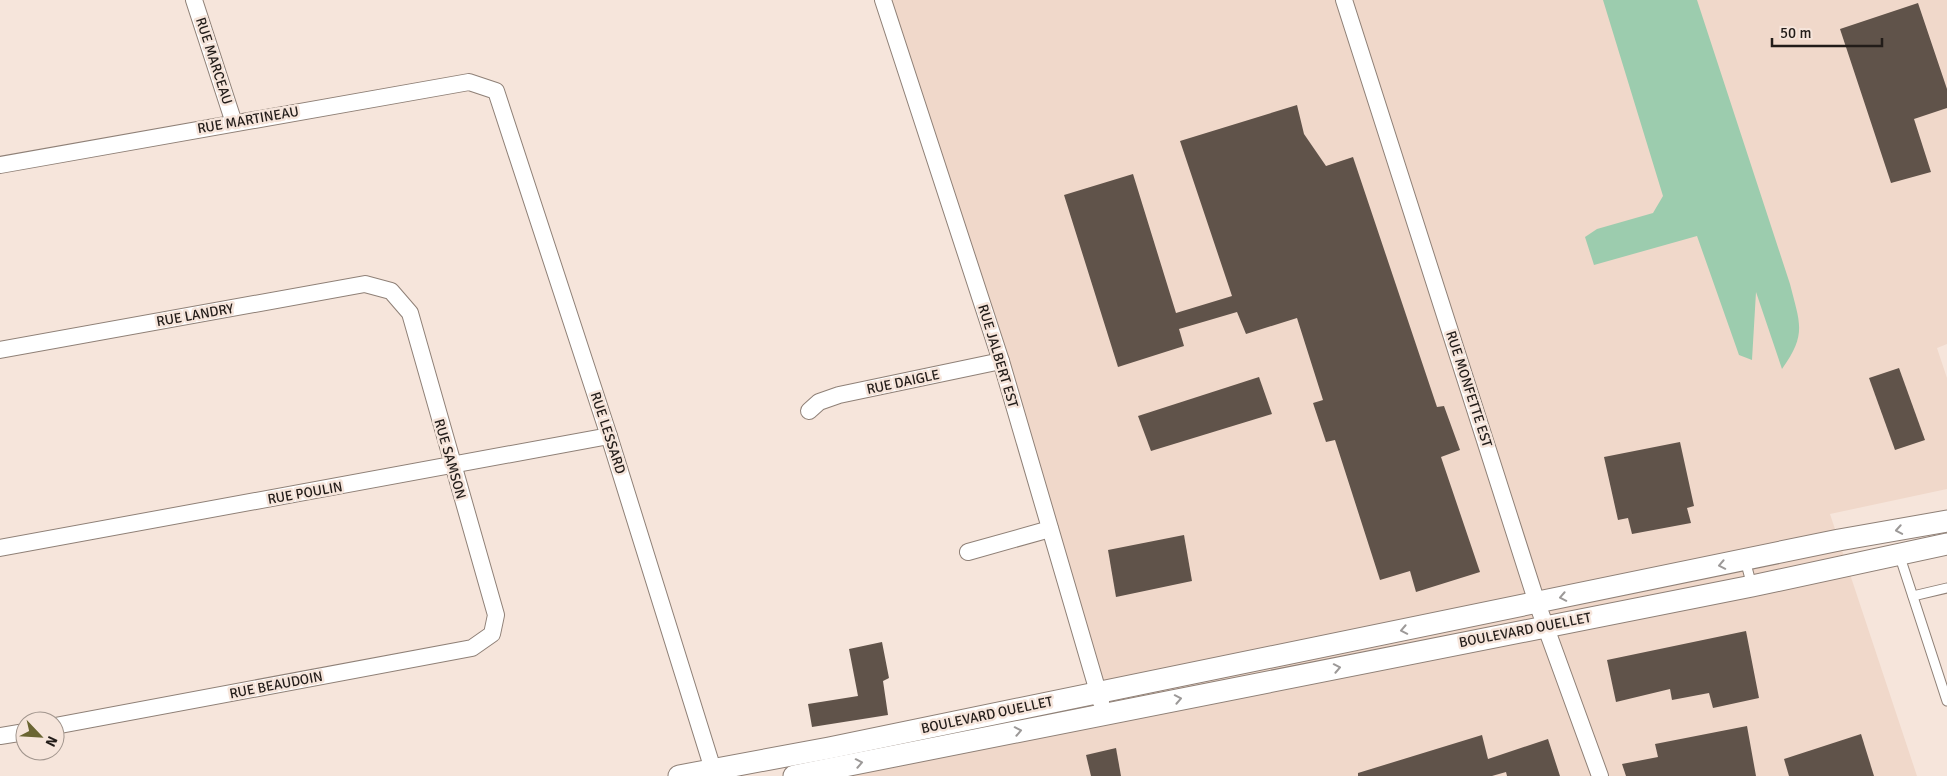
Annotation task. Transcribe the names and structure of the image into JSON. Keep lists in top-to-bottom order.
{
  "streets": {
    "street": [
      "RUE MARCEAU",
      "RUE MARTINEAU",
      "RUE LANDRY",
      "RUE JALBERT EST",
      "RUE DAIGLE",
      "RUE MONFETTE EST",
      "RUE LESSARD",
      "RUE SAMSON",
      "RUE POULIN",
      "BOULEVARD OUELLET",
      "RUE BEAUDOIN"
    ]
  },
  "crossings": [
    ["RUE MARCEAU", "RUE MARTINEAU"],
    ["RUE MARTINEAU", "RUE LESSARD"],
    ["RUE LANDRY", "RUE SAMSON"],
    ["RUE JALBERT EST", "RUE DAIGLE"],
    ["RUE JALBERT EST", "BOULEVARD OUELLET"],
    ["RUE MONFETTE EST", "BOULEVARD OUELLET"],
    ["RUE LESSARD", "RUE POULIN"],
    ["RUE LESSARD", "BOULEVARD OUELLET"],
    ["RUE SAMSON", "RUE POULIN"],
    ["RUE SAMSON", "RUE BEAUDOIN"]
  ],
  "scale_bar": "50 m",
  "north": "bottom right"
}
